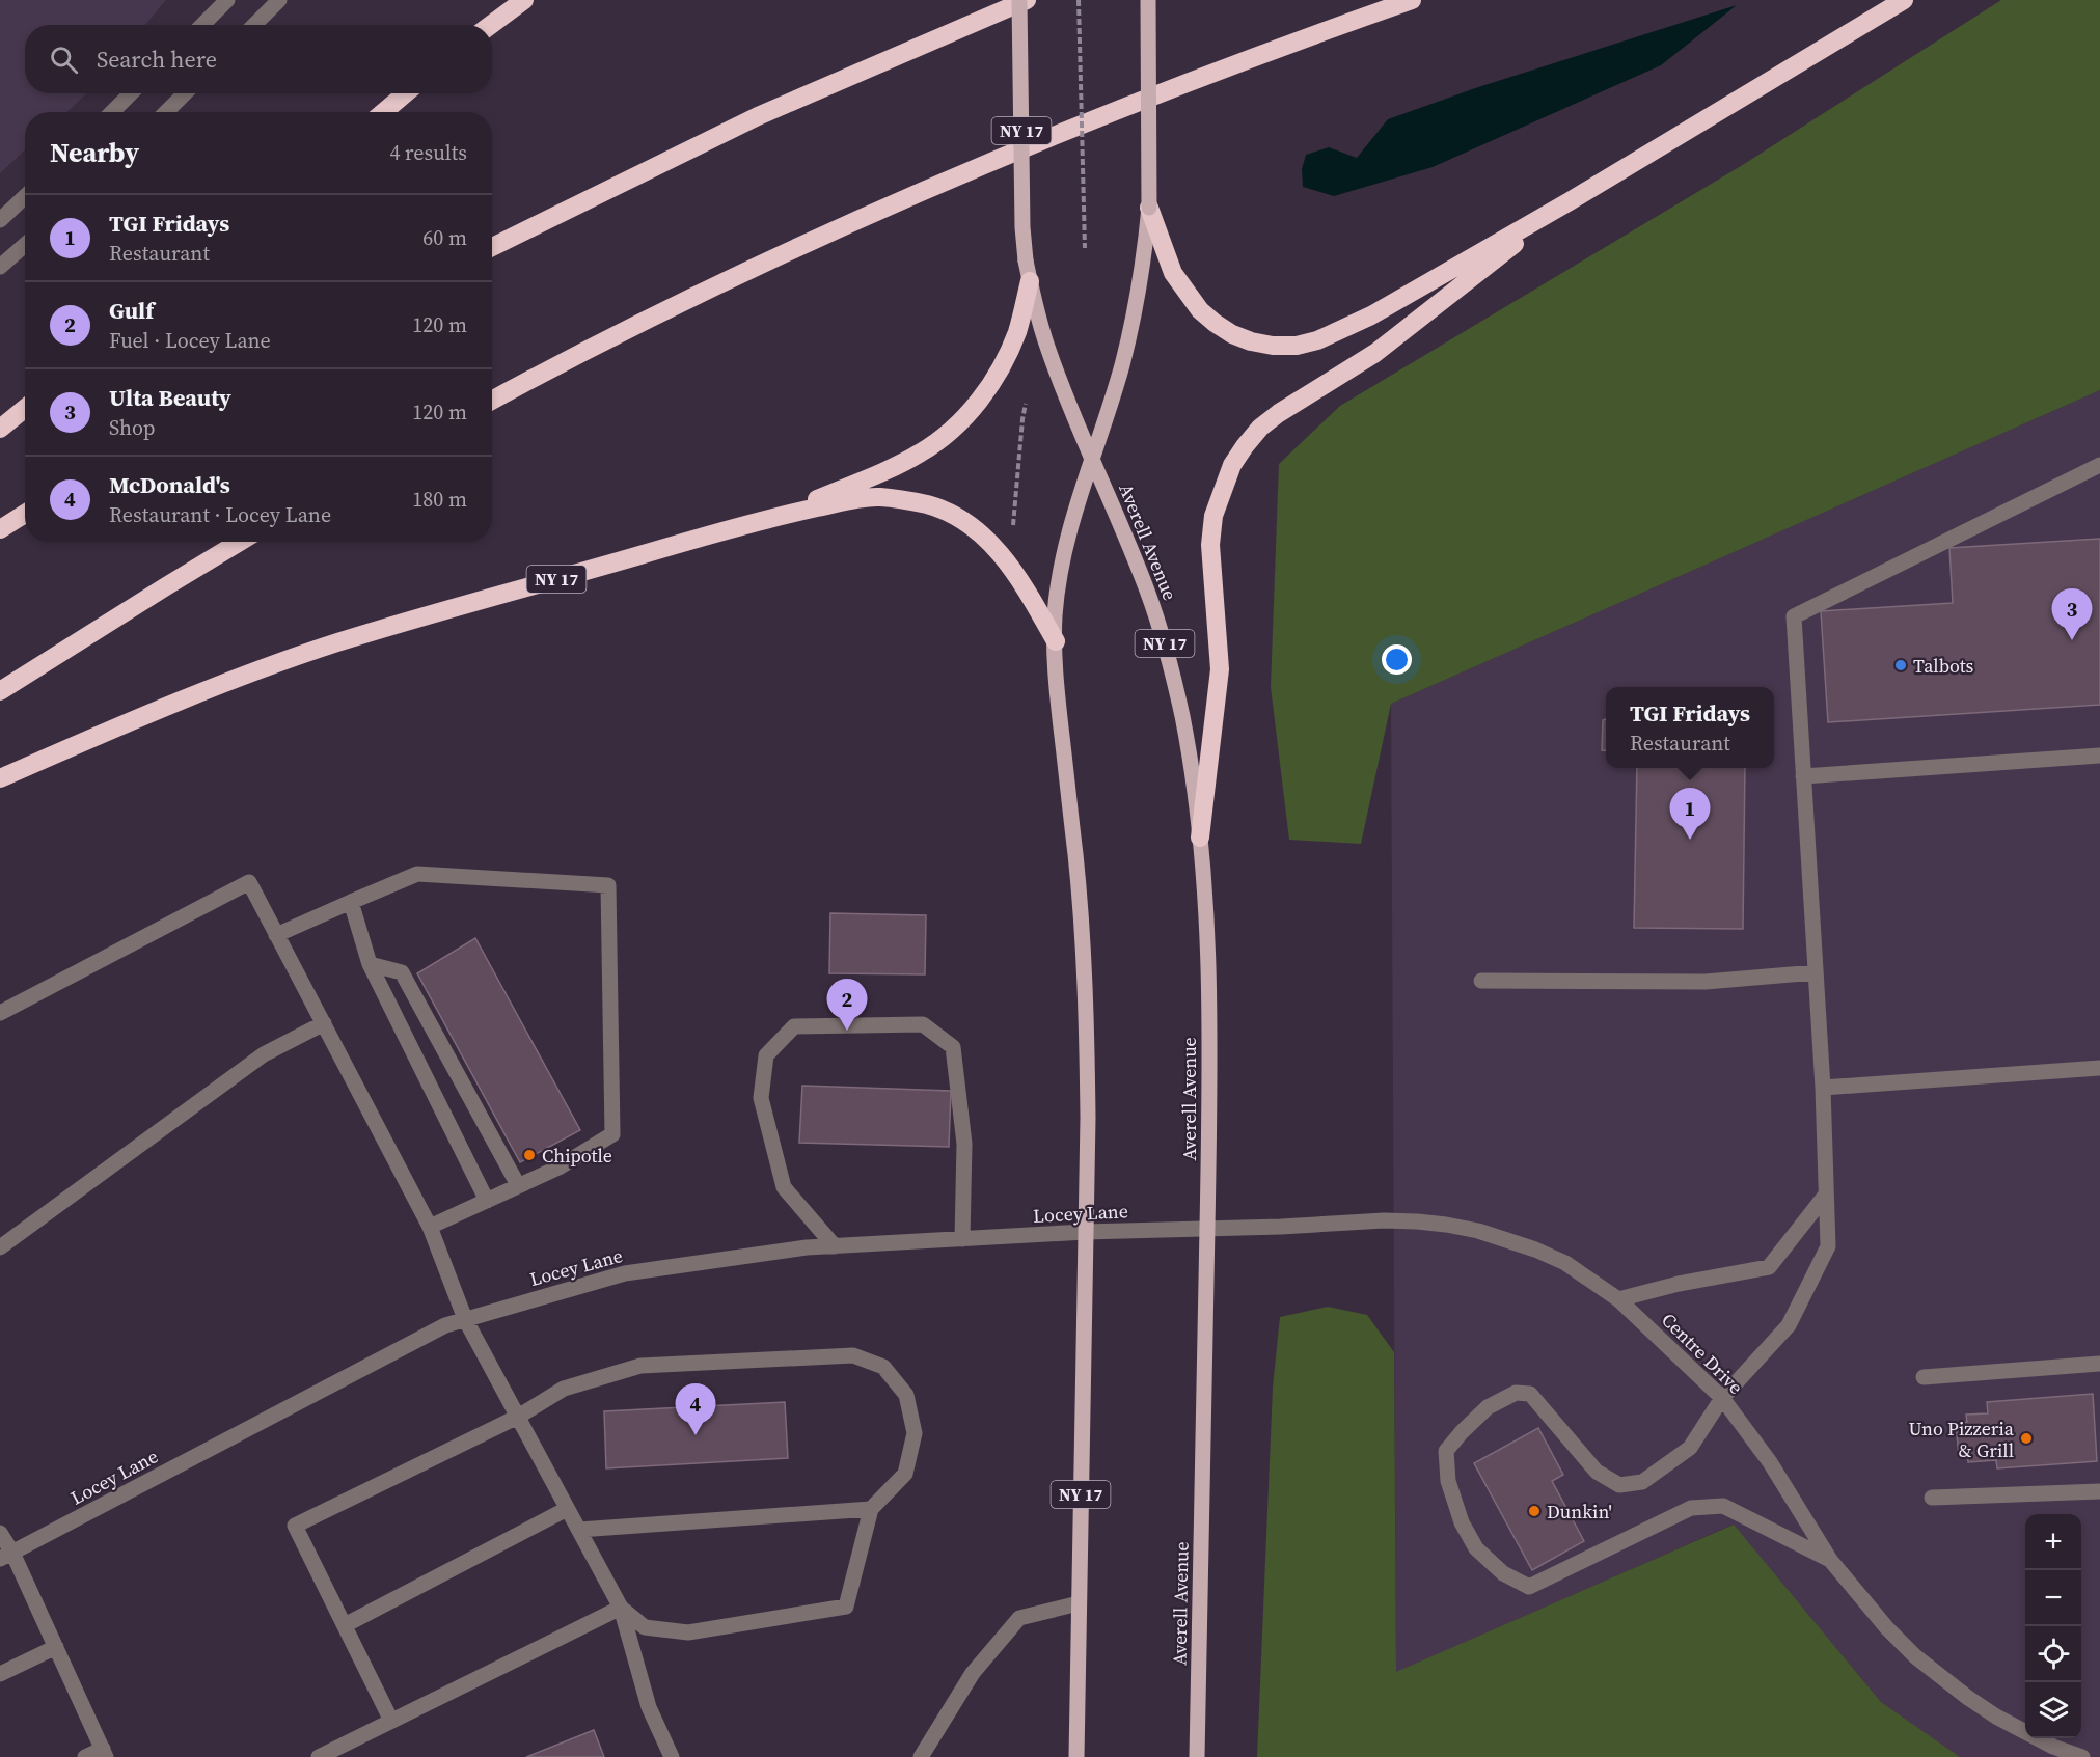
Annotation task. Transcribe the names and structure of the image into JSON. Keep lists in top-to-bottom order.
{
  "streets": {
    "highway": ["NY 17"],
    "main road": ["Averell Avenue"],
    "street": ["Locey Lane", "Centre Drive"]
  },
  "crossings": [
    ["NY 17", "Averell Avenue"],
    ["NY 17", "Locey Lane"],
    ["Averell Avenue", "Locey Lane"],
    ["Averell Avenue", "Centre Drive"],
    ["Locey Lane", "Centre Drive"]
  ],
  "places": [
    "Talbots",
    "Chipotle",
    "Uno Pizzeria & Grill",
    "Dunkin'"
  ],
  "page": {
    "search": "Search here",
    "heading": ["Nearby", "4 results"],
    "list": [
      {
        "mark": "1",
        "name": "TGI Fridays",
        "note": "Restaurant",
        "value": "60 m"
      },
      {
        "mark": "2",
        "name": "Gulf",
        "note": "Fuel · Locey Lane",
        "value": "120 m"
      },
      {
        "mark": "3",
        "name": "Ulta Beauty",
        "note": "Shop",
        "value": "120 m"
      },
      {
        "mark": "4",
        "name": "McDonald's",
        "note": "Restaurant · Locey Lane",
        "value": "180 m"
      }
    ],
    "pins": [
      "3",
      "1",
      "2",
      "4"
    ],
    "popup": ["TGI Fridays", "Restaurant"],
    "map_buttons": ["+", "−"]
  }
}
